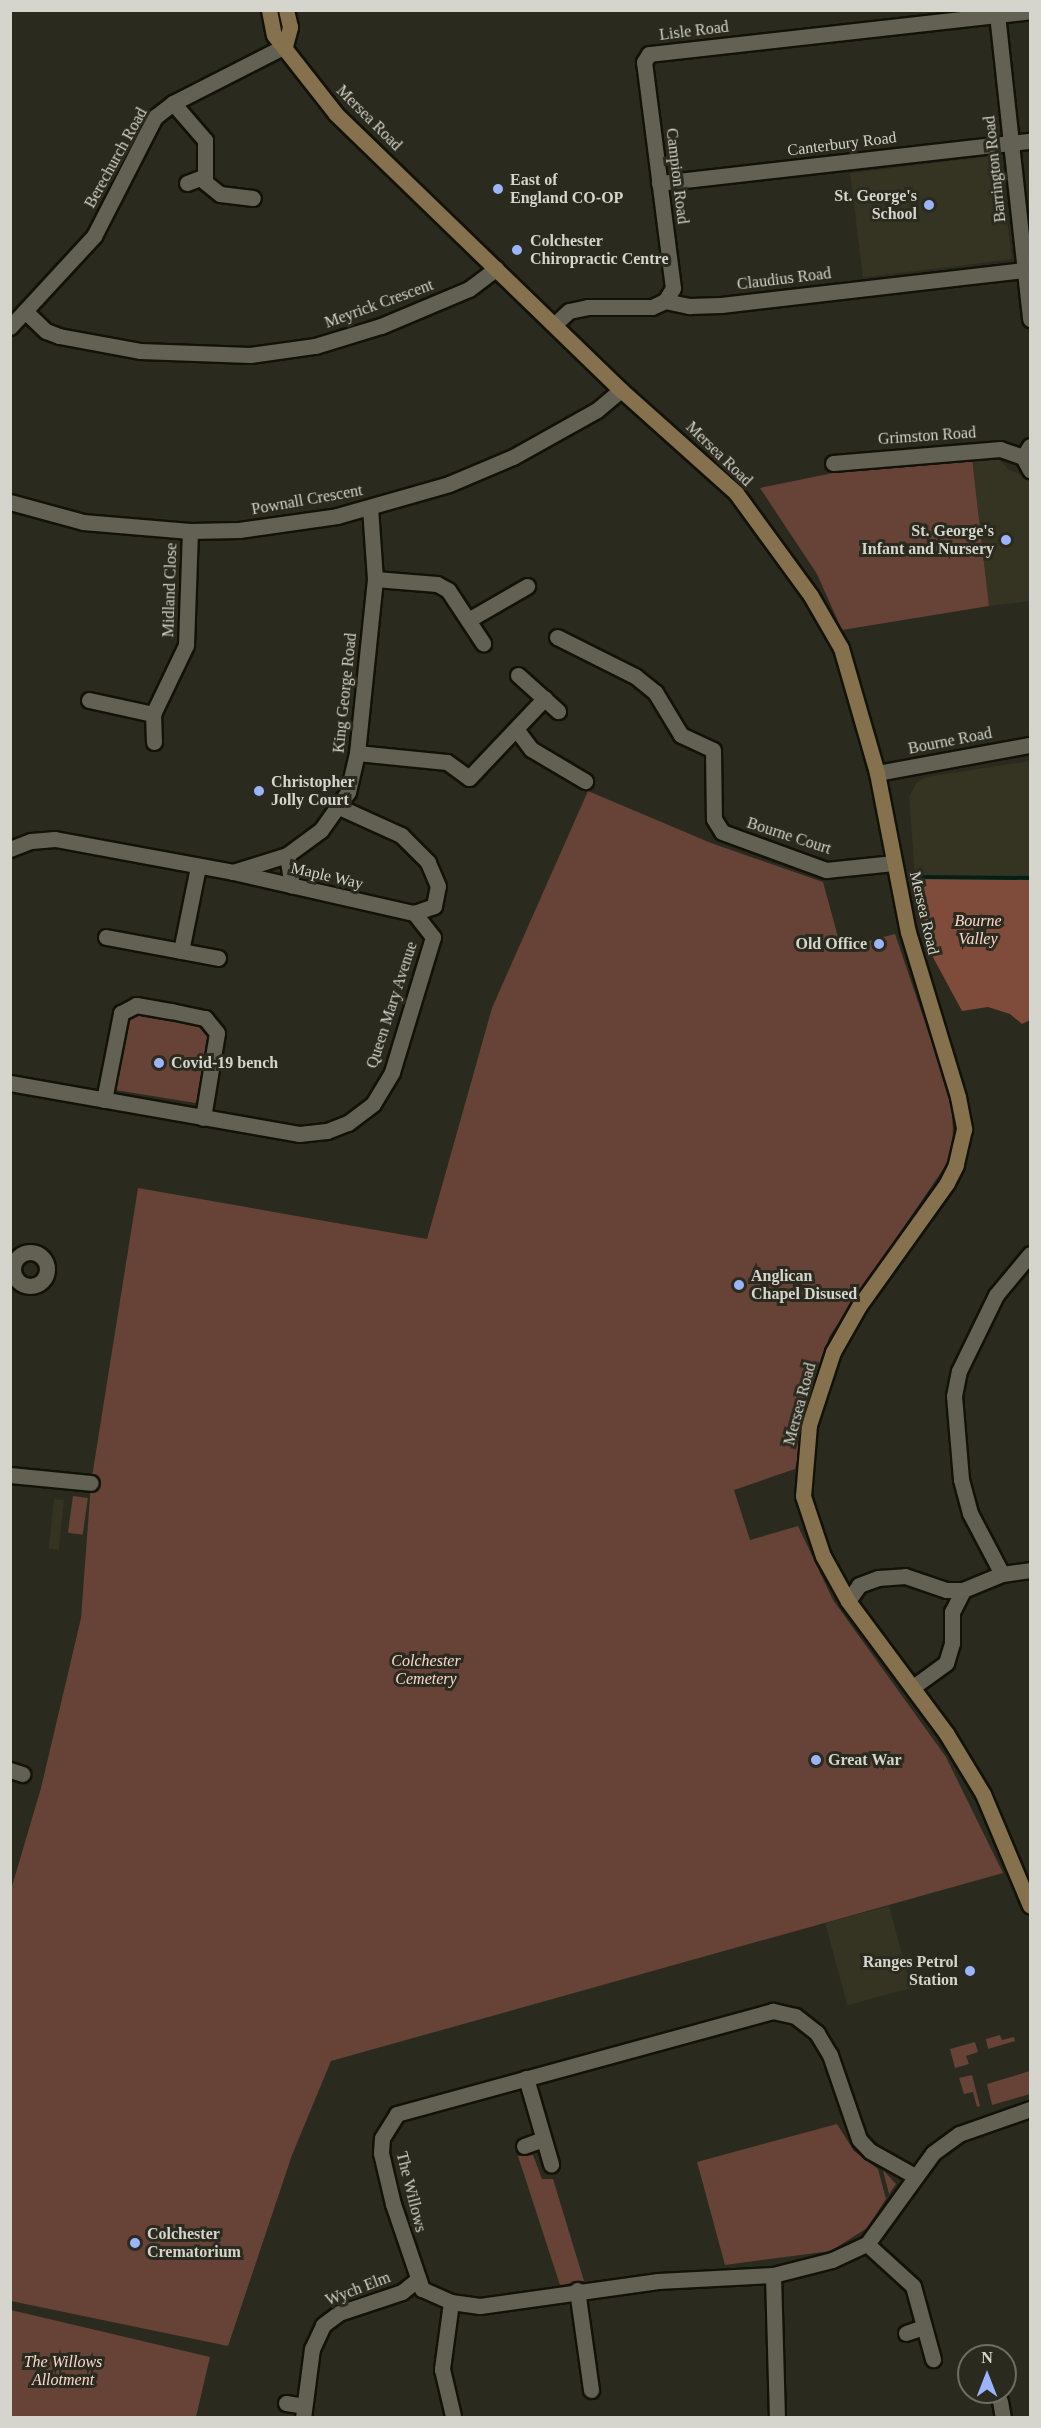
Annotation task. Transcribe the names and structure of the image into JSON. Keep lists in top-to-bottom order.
{
  "streets": {
    "main road": ["Mersea Road"],
    "street": [
      "Lisle Road",
      "Canterbury Road",
      "Berechurch Road",
      "Barrington Road",
      "Campion Road",
      "Claudius Road",
      "Meyrick Crescent",
      "Grimston Road",
      "Pownall Crescent",
      "Midland Close",
      "King George Road",
      "Bourne Road",
      "Bourne Court",
      "Maple Way",
      "Queen Mary Avenue",
      "The Willows",
      "Wych Elm"
    ]
  },
  "crossings": [
    ["Lisle Road", "Barrington Road"],
    ["Lisle Road", "Campion Road"],
    ["Mersea Road", "Berechurch Road"],
    ["Mersea Road", "Claudius Road"],
    ["Mersea Road", "Meyrick Crescent"],
    ["Mersea Road", "Pownall Crescent"],
    ["Mersea Road", "Bourne Road"],
    ["Mersea Road", "Bourne Court"],
    ["Canterbury Road", "Barrington Road"],
    ["Canterbury Road", "Campion Road"],
    ["Berechurch Road", "Meyrick Crescent"],
    ["Barrington Road", "Claudius Road"],
    ["Campion Road", "Claudius Road"],
    ["Pownall Crescent", "Midland Close"],
    ["Pownall Crescent", "King George Road"],
    ["King George Road", "Maple Way"],
    ["Maple Way", "Queen Mary Avenue"],
    ["The Willows", "Wych Elm"]
  ],
  "parks": ["Bourne Valley", "Colchester Cemetery", "The Willows Allotment"],
  "places": [
    "East of England CO-OP",
    "St. George's School",
    "Colchester Chiropractic Centre",
    "St. George's Infant and Nursery",
    "Christopher Jolly Court",
    "Old Office",
    "Covid-19 bench",
    "Anglican Chapel Disused",
    "Great War",
    "Ranges Petrol Station",
    "Colchester Crematorium"
  ],
  "north": "top"
}
